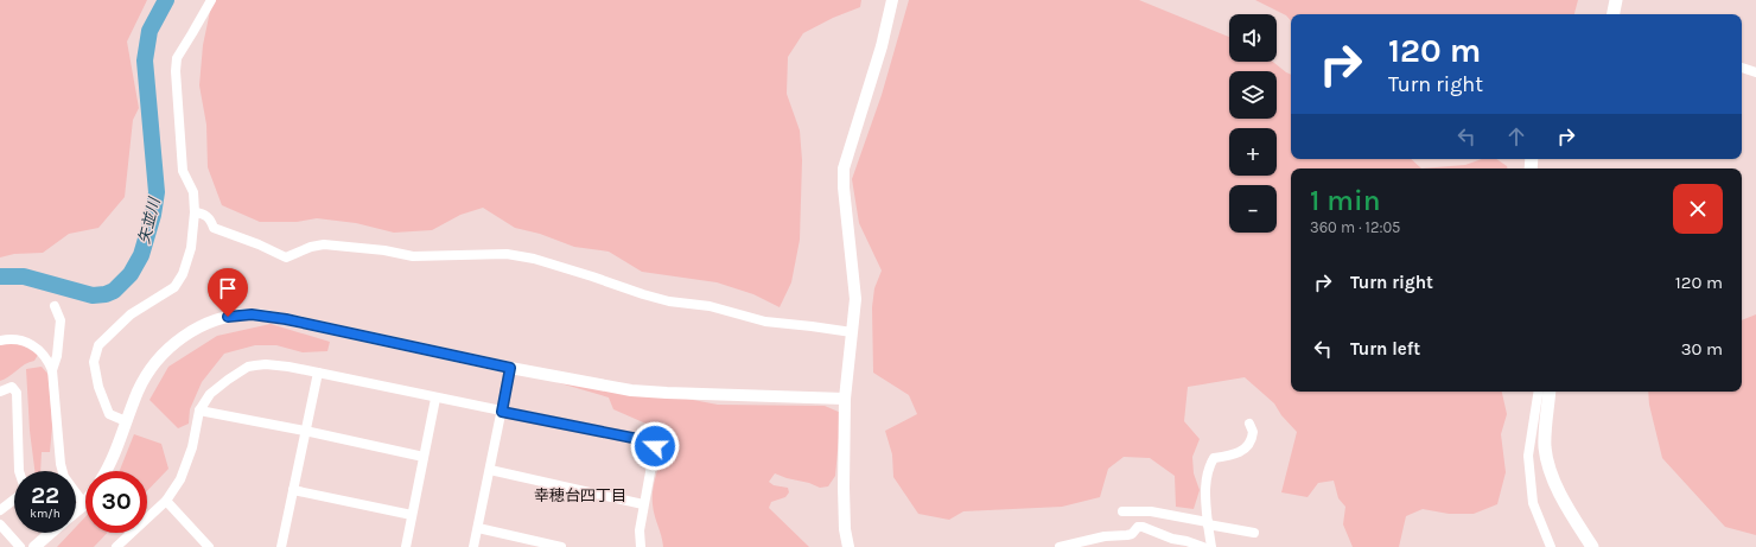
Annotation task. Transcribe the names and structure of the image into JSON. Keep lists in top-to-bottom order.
{
  "districts": ["幸穂台四丁目"],
  "water": ["矢並川"],
  "page": {
    "map_buttons": ["+", "−"],
    "turn": ["120 m", "Turn right"],
    "heading": ["1 min", "360 m · 12:05"],
    "list": [
      {
        "name": "Turn right",
        "value": "120 m"
      },
      {
        "name": "Turn left",
        "value": "30 m"
      }
    ],
    "speed": "22 km/h",
    "limit": "30"
  }
}
